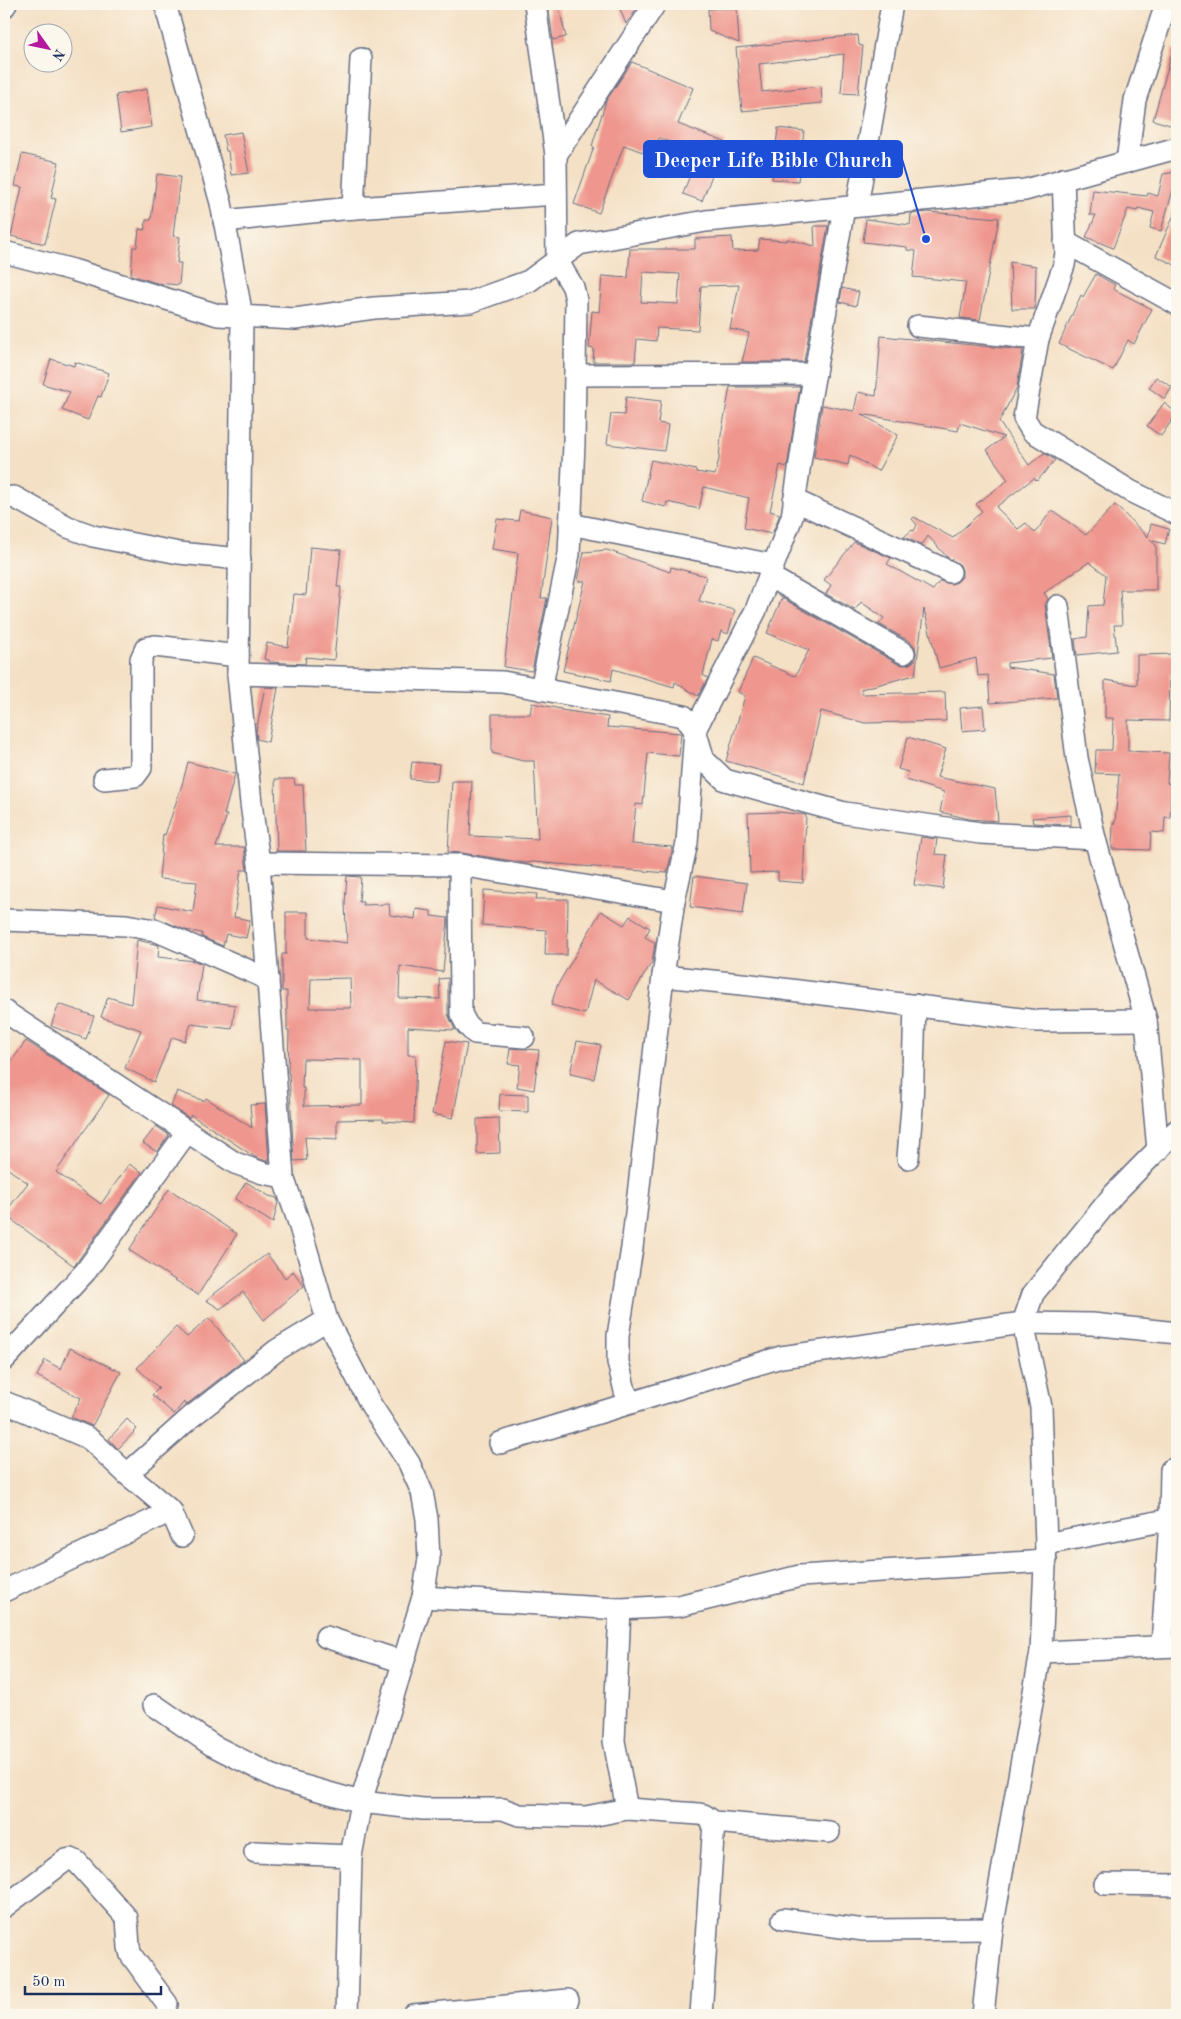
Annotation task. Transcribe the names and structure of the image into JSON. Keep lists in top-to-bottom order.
{
  "places": ["Deeper Life Bible Church"],
  "scale_bar": "50 m",
  "north": "bottom right"
}
